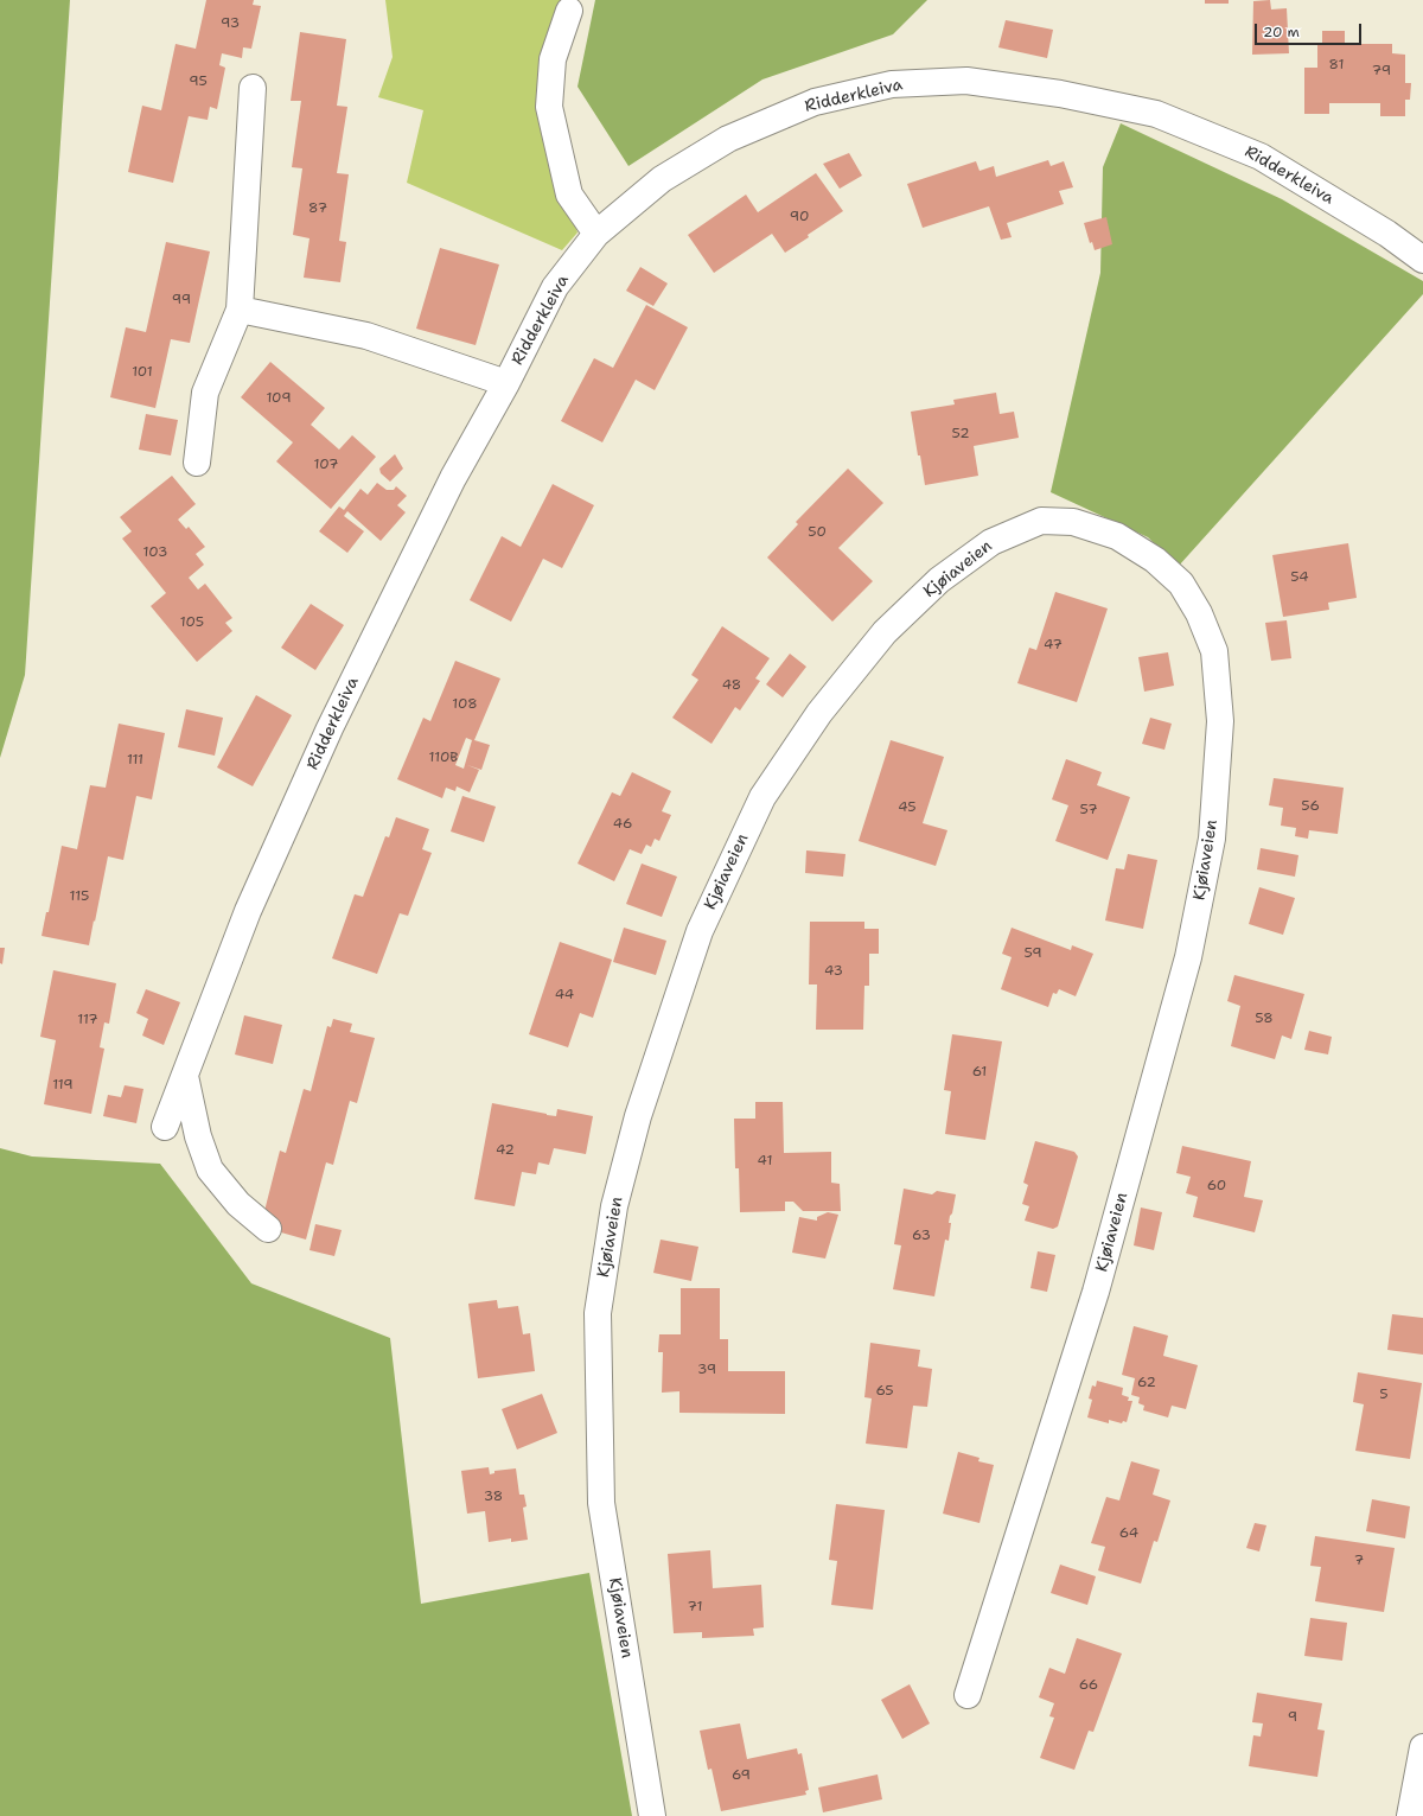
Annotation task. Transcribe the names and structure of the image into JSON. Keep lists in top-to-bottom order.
{
  "streets": {
    "street": ["Ridderkleiva", "Kjøiaveien"]
  },
  "house_numbers": [
    "93",
    "81",
    "79",
    "95",
    "87",
    "90",
    "99",
    "101",
    "109",
    "52",
    "107",
    "50",
    "103",
    "54",
    "105",
    "47",
    "48",
    "108",
    "110B",
    "111",
    "56",
    "45",
    "57",
    "46",
    "115",
    "59",
    "43",
    "44",
    "58",
    "117",
    "61",
    "119",
    "42",
    "41",
    "60",
    "63",
    "39",
    "62",
    "65",
    "5",
    "38",
    "64",
    "7",
    "71",
    "66",
    "9",
    "69"
  ],
  "scale_bar": "20 m"
}
